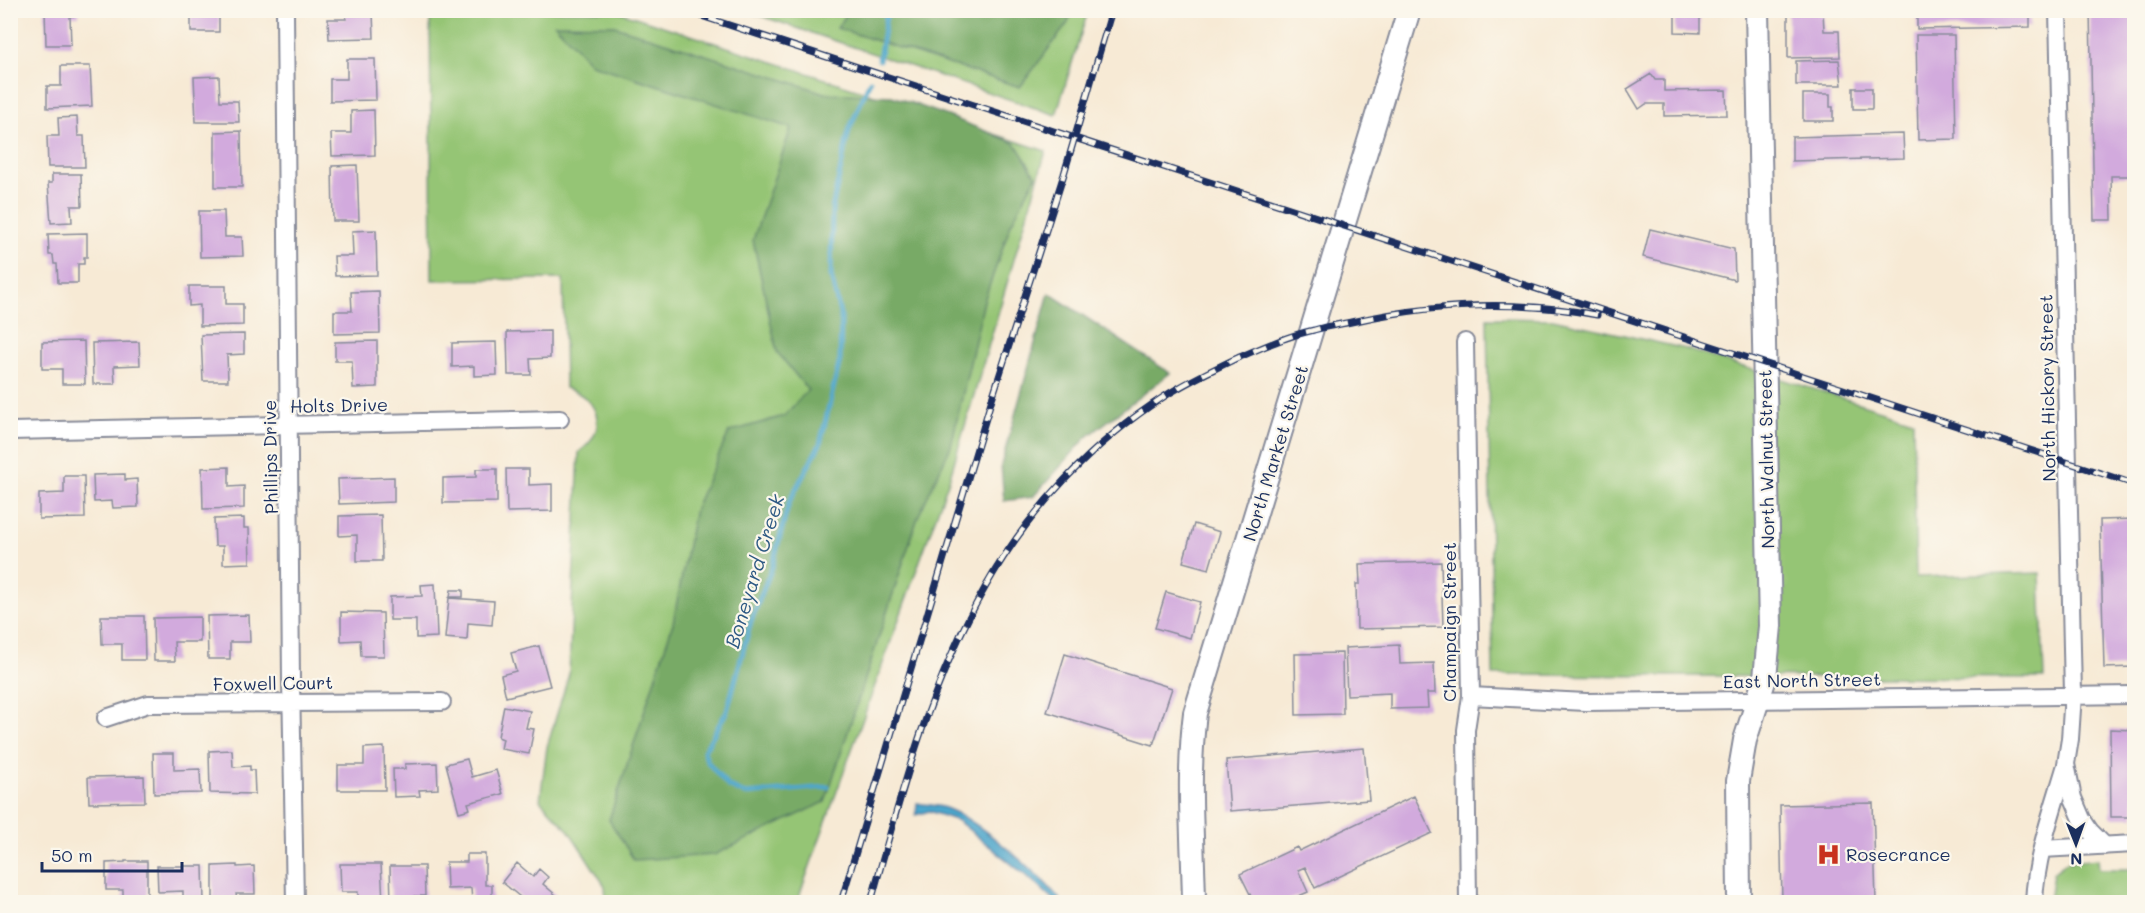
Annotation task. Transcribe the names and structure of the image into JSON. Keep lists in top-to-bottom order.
{
  "streets": {
    "street": [
      "North Hickory Street",
      "Holts Drive",
      "North Market Street",
      "Phillips Drive",
      "North Walnut Street",
      "Champaign Street",
      "East North Street",
      "Foxwell Court"
    ]
  },
  "crossings": [
    ["North Hickory Street", "East North Street"],
    ["Holts Drive", "Phillips Drive"],
    ["Phillips Drive", "Foxwell Court"],
    ["North Walnut Street", "East North Street"],
    ["Champaign Street", "East North Street"]
  ],
  "water": ["Boneyard Creek"],
  "places": {
    "hospital": ["Rosecrance"]
  },
  "scale_bar": "50 m",
  "north": "bottom"
}
